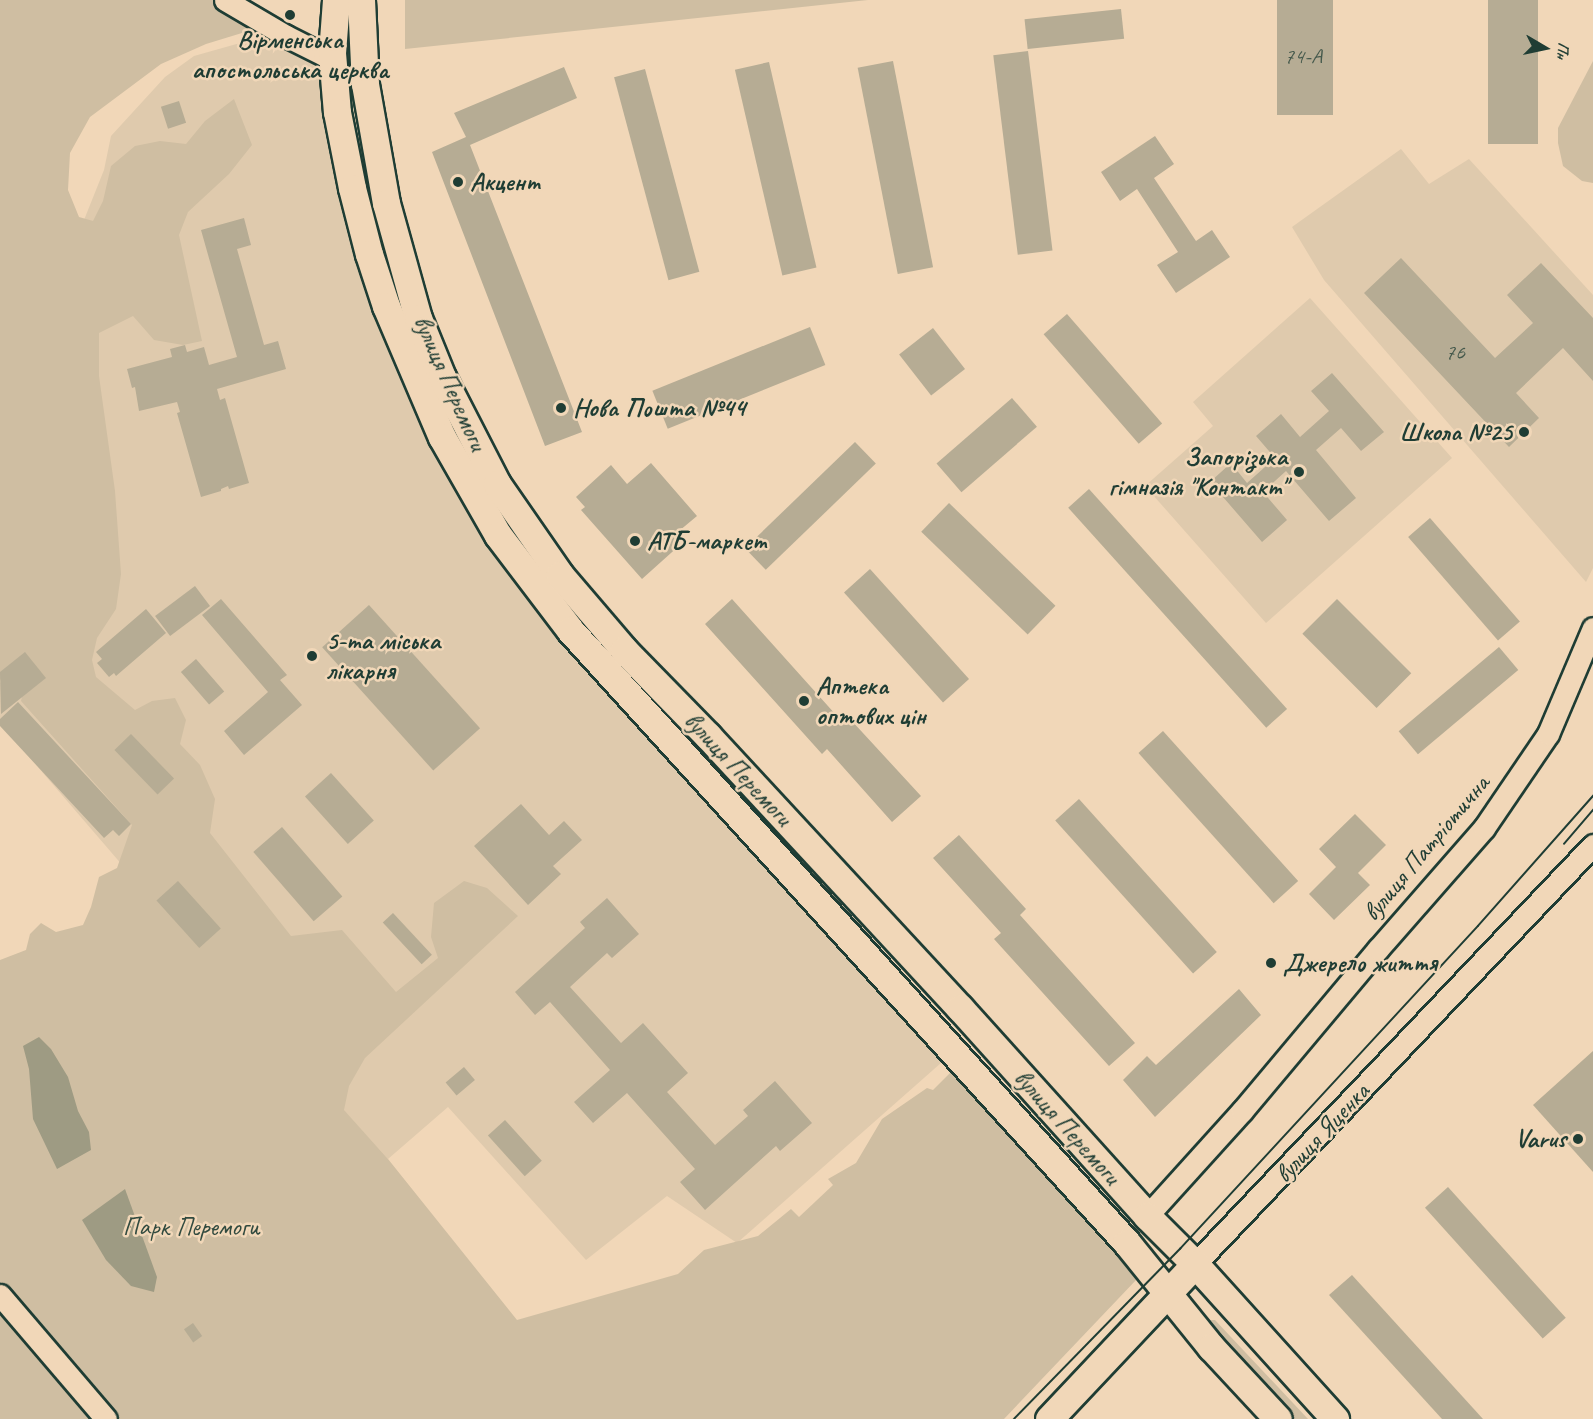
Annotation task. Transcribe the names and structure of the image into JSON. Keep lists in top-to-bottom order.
{
  "streets": {
    "main road": ["вулиця Перемоги", "вулиця Яценка"],
    "street": ["вулиця Патріотична"]
  },
  "crossings": [
    ["вулиця Перемоги", "вулиця Патріотична"],
    ["вулиця Перемоги", "вулиця Яценка"]
  ],
  "parks": ["Парк Перемоги"],
  "places": [
    "Вірменська апостольська церква",
    "Акцент",
    "Нова Пошта №44",
    "Школа №25",
    "Запорізька гімназія \"Контакт\"",
    "АТБ-маркет",
    "5-та міська лікарня",
    "Аптека оптових цін",
    "Джерело життя",
    "Varus"
  ],
  "house_numbers": ["74-А", "76"],
  "north": "right"
}
